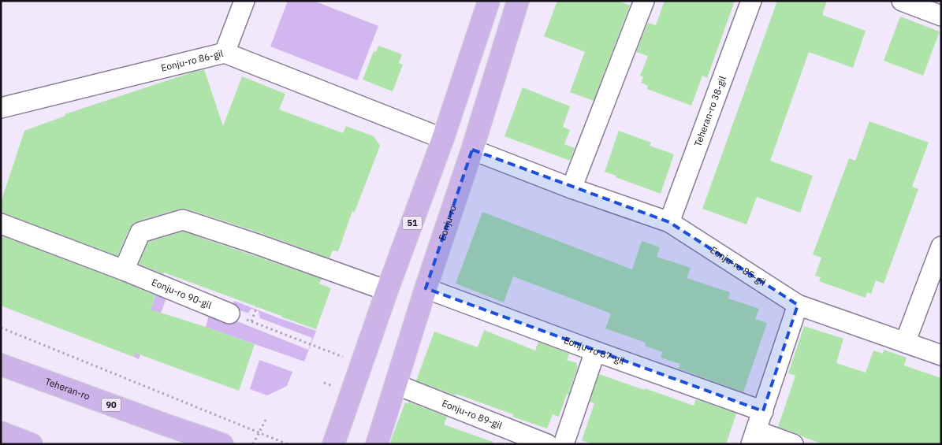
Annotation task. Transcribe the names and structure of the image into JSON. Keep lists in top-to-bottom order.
{
  "streets": {
    "main road": [
      "51",
      "Eonju-ro",
      "Teheran-ro",
      "90"
    ],
    "street": [
      "Eonju-ro 86-gil",
      "Teheran-ro 38-gil",
      "Eonju-ro 85-gil",
      "Eonju-ro 90-gil",
      "Eonju-ro 87-gil",
      "Eonju-ro 89-gil"
    ]
  },
  "crossings": [
    ["Eonju-ro 86-gil", "51"],
    ["Teheran-ro 38-gil", "Eonju-ro 85-gil"],
    ["Eonju-ro", "Eonju-ro 85-gil"],
    ["Eonju-ro", "Eonju-ro 87-gil"],
    ["Eonju-ro", "Eonju-ro 89-gil"]
  ]
}
